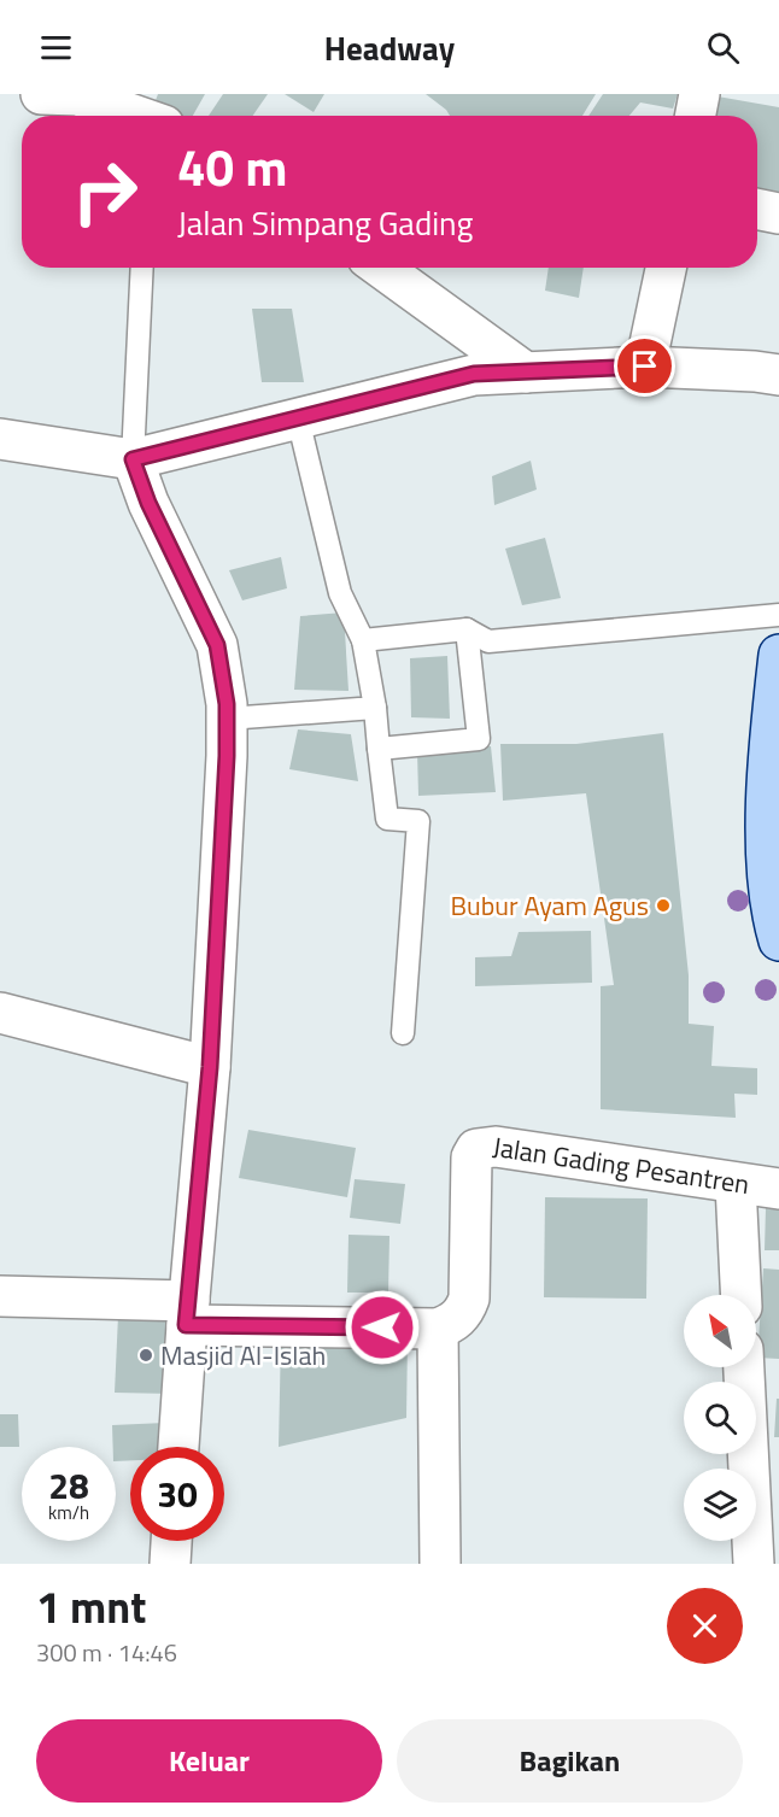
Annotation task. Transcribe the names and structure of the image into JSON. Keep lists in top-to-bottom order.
{
  "streets": {
    "street": ["Jalan Gading Pesantren"]
  },
  "places": ["Bubur Ayam Agus", "Masjid Al-Islah"],
  "north": "top left",
  "page": {
    "header": "Headway",
    "turn": ["40 m", "Jalan Simpang Gading"],
    "speed": "28 km/h",
    "limit": "30",
    "heading": ["1 mnt", "300 m · 14:46"],
    "buttons": ["Keluar", "Bagikan"]
  }
}
